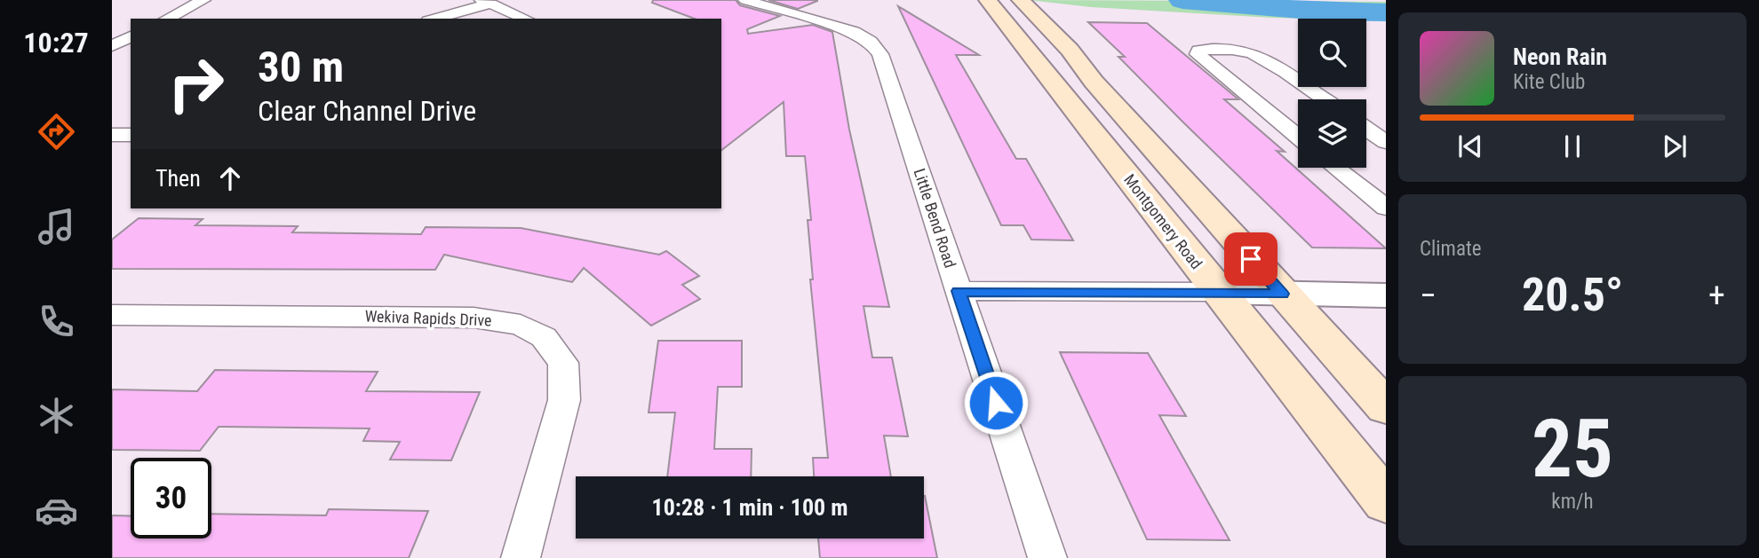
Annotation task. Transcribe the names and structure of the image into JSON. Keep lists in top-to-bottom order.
{
  "streets": {
    "main road": ["Montgomery Road"],
    "street": ["Little Bend Road", "Wekiva Rapids Drive"]
  },
  "page": {
    "tabs": "10:27",
    "turn": ["30 m", "Clear Channel Drive"],
    "song": ["Neon Rain", "Kite Club"],
    "then": "Then",
    "tile": [
      "Climate",
      ["25", "km/h"]
    ],
    "heat": ["−", "20.5°", "+"],
    "limit": "30",
    "trip": "10:28 · 1 min · 100 m"
  }
}
